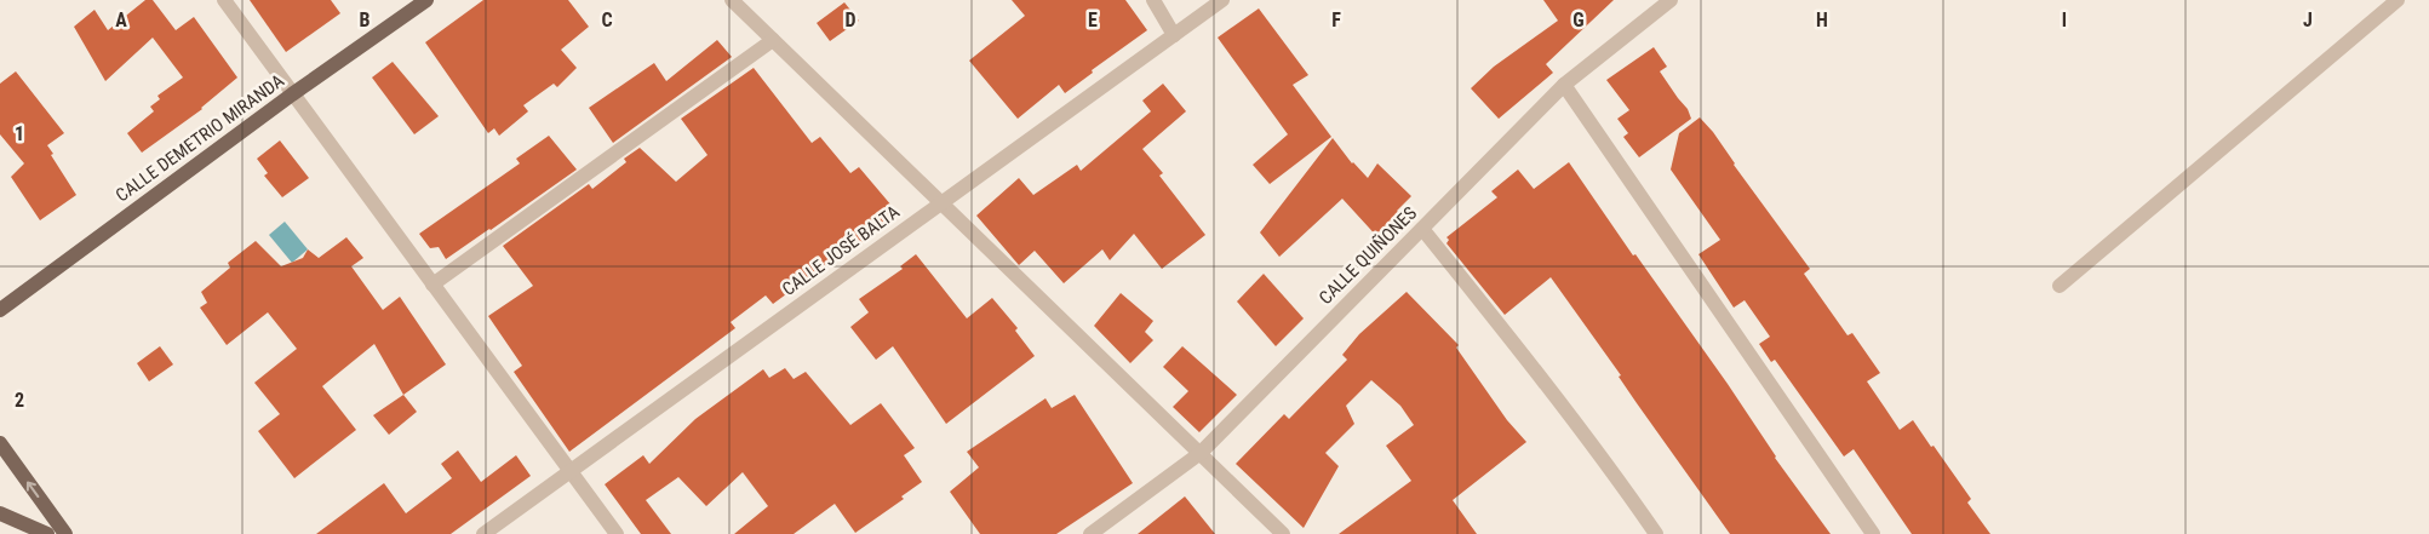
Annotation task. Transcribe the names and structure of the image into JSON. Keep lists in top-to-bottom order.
{
  "streets": {
    "main road": ["CALLE DEMETRIO MIRANDA"],
    "street": ["CALLE JOSÉ BALTA", "CALLE QUIÑONES"]
  },
  "grid": {
    "columns": [
      "A",
      "B",
      "C",
      "D",
      "E",
      "F",
      "G",
      "H",
      "I",
      "J"
    ],
    "rows": ["1", "2"]
  }
}
